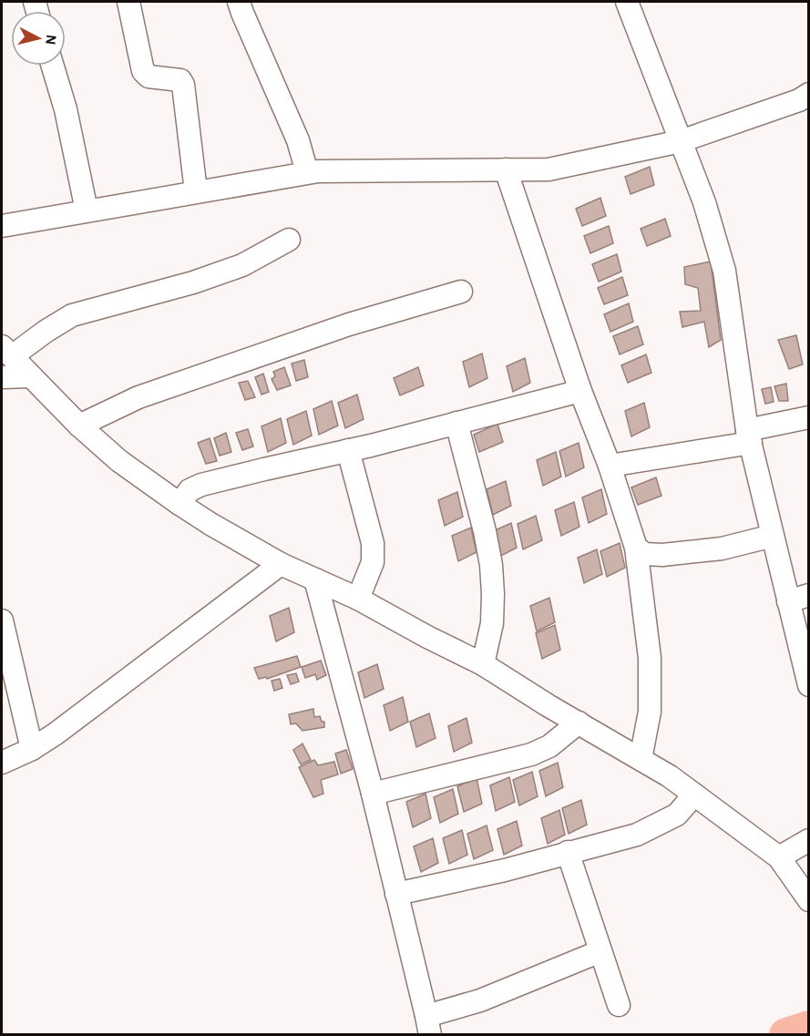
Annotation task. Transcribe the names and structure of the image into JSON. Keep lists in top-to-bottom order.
{
  "north": "right"
}
